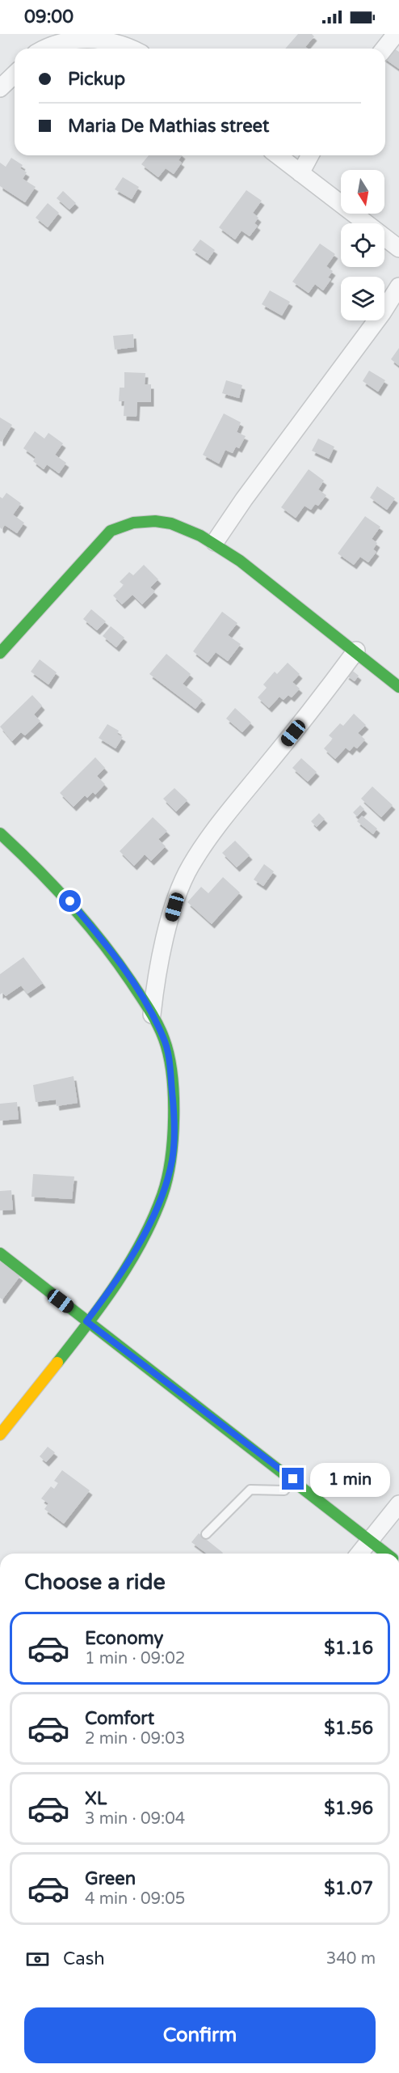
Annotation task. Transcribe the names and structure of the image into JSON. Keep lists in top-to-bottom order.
{
  "north": "bottom",
  "page": {
    "status": "09:00",
    "banner": ["Pickup", "Maria De Mathias street"],
    "bubble": "1 min",
    "heading": "Choose a ride",
    "list": [
      {
        "name": "Economy",
        "note": "1 min · 09:02",
        "value": "$1.16"
      },
      {
        "name": "Comfort",
        "note": "2 min · 09:03",
        "value": "$1.56"
      },
      {
        "name": "XL",
        "note": "3 min · 09:04",
        "value": "$1.96"
      },
      {
        "name": "Green",
        "note": "4 min · 09:05",
        "value": "$1.07"
      }
    ],
    "pay": ["Cash", "340 m"],
    "buttons": "Confirm"
  }
}
